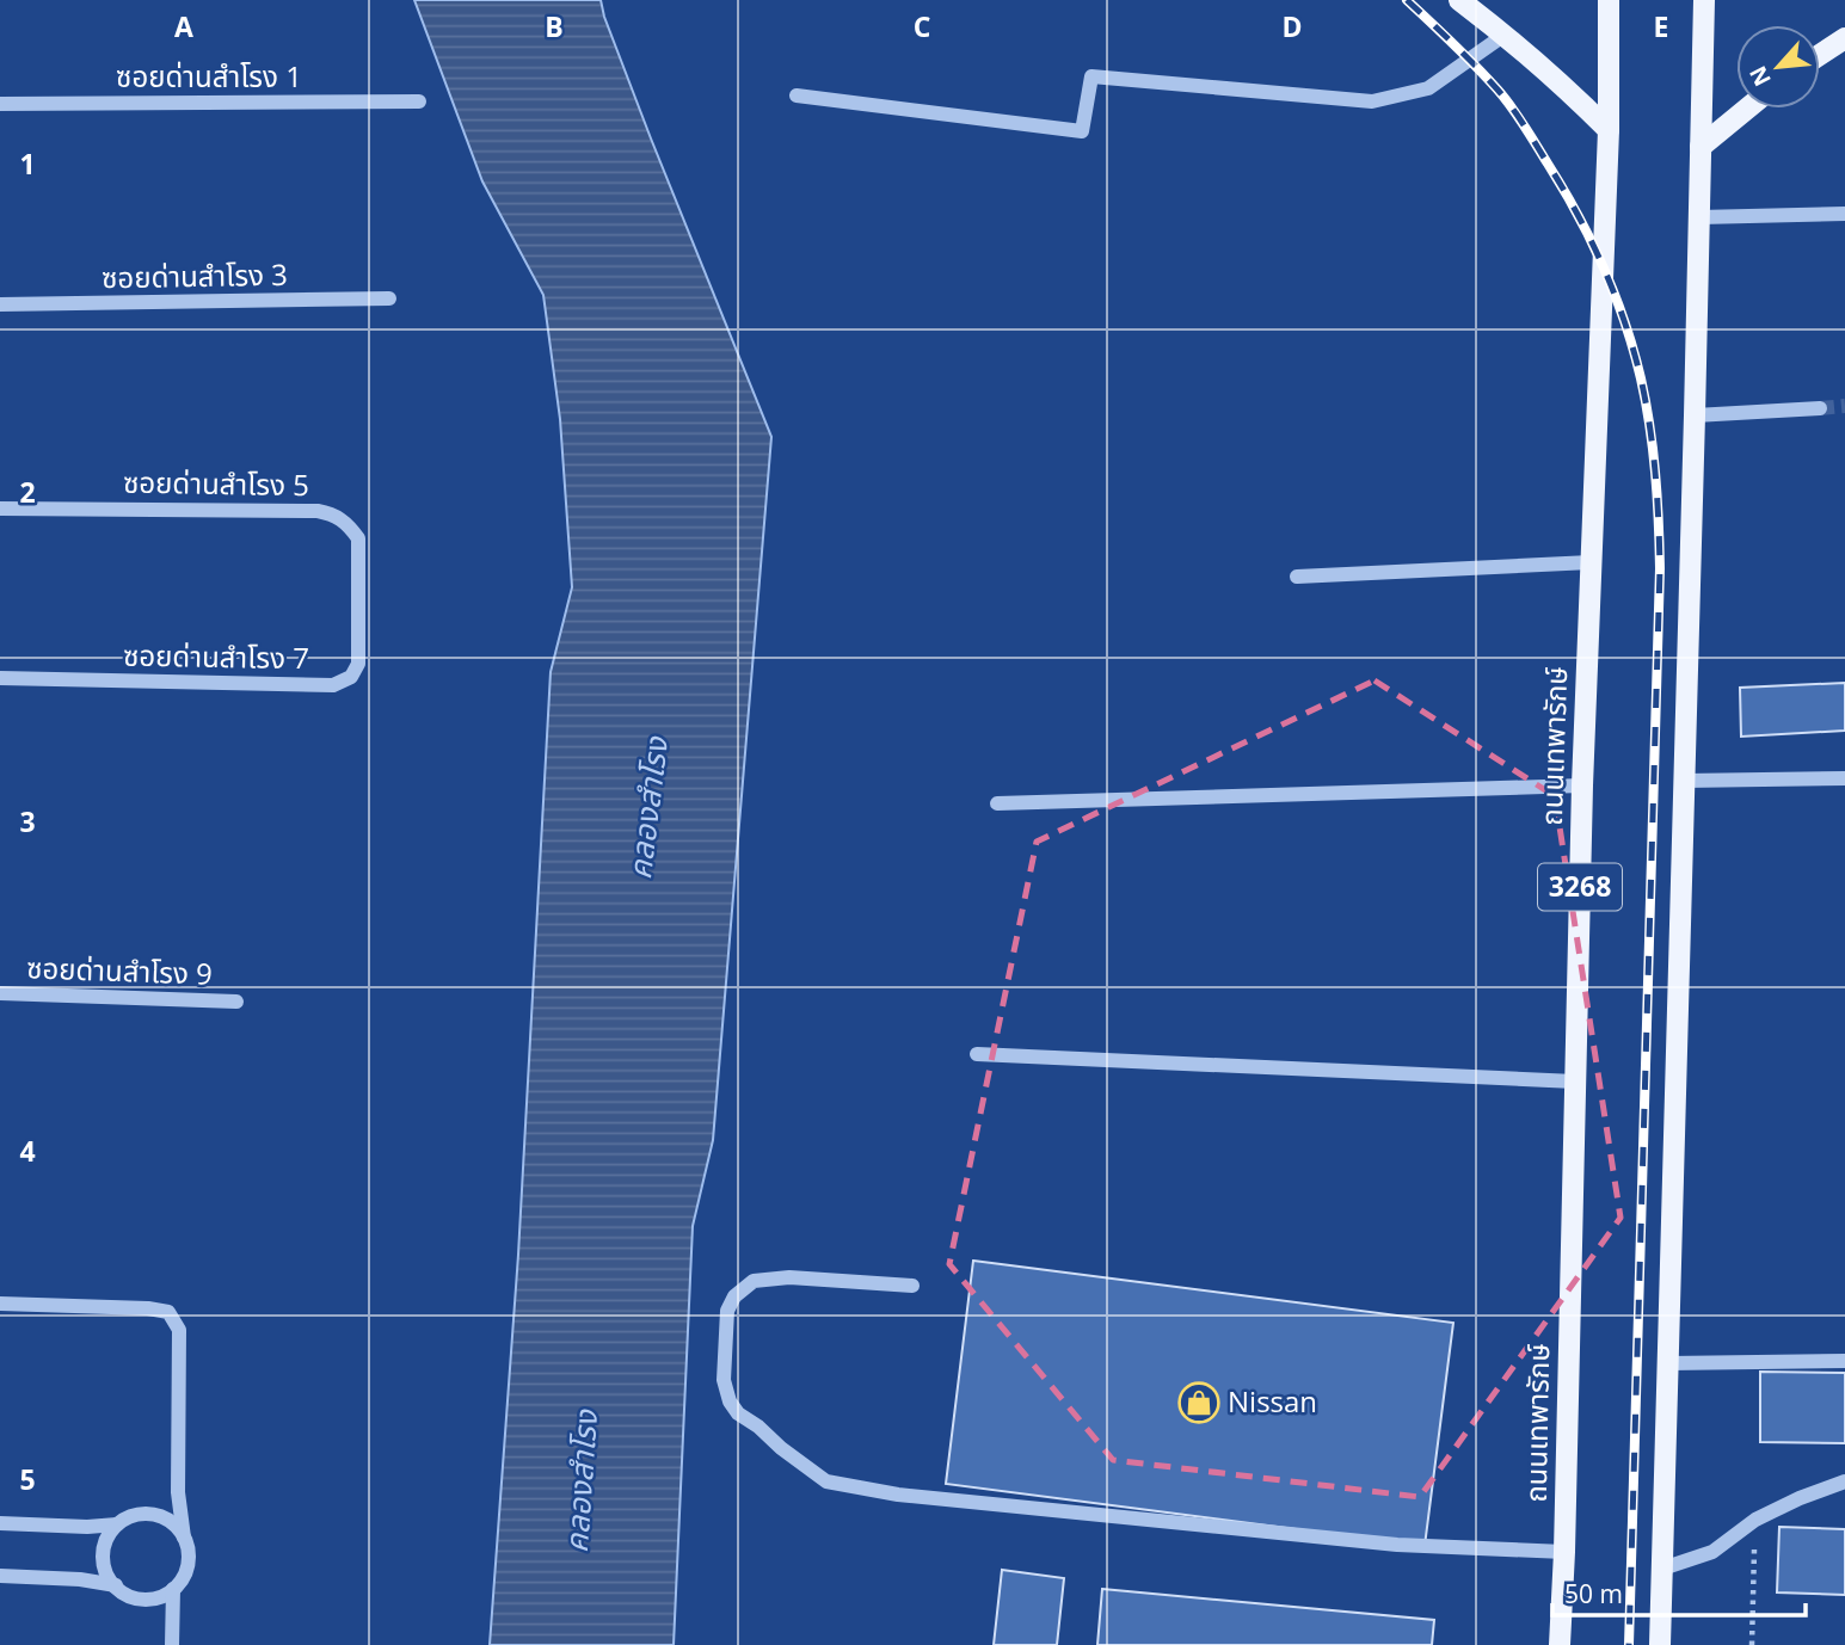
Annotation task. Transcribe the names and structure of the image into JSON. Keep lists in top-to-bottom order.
{
  "streets": {
    "main road": ["ถนนเทพารักษ์", "3268"],
    "street": [
      "ซอยด่านสำโรง 1",
      "ซอยด่านสำโรง 3",
      "ซอยด่านสำโรง 5",
      "ซอยด่านสำโรง 7",
      "ซอยด่านสำโรง 9"
    ]
  },
  "crossings": [
    ["ซอยด่านสำโรง 5", "ซอยด่านสำโรง 7"]
  ],
  "water": ["คลองสำโรง"],
  "places": {
    "shop": ["Nissan"]
  },
  "scale_bar": "50 m",
  "north": "bottom left",
  "grid": {
    "columns": [
      "A",
      "B",
      "C",
      "D",
      "E"
    ],
    "rows": [
      "1",
      "2",
      "3",
      "4",
      "5"
    ]
  }
}
